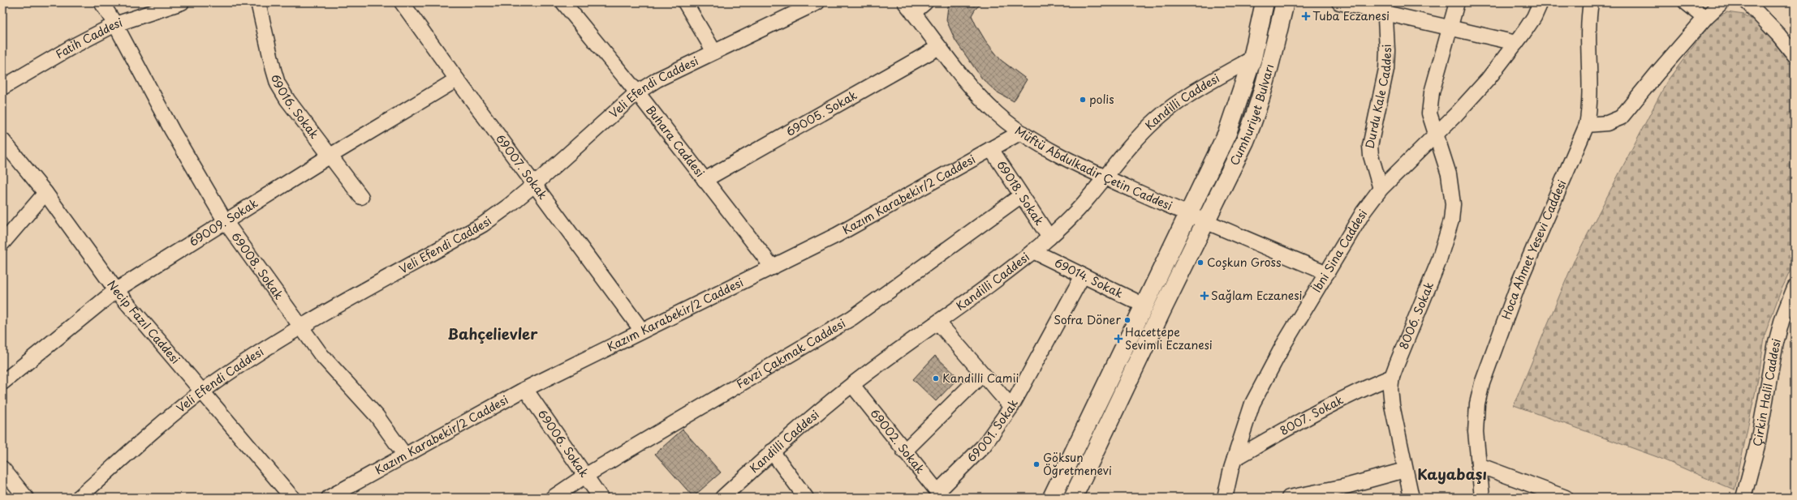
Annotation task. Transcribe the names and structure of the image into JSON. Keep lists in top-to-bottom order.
{
  "streets": {
    "main road": ["Cumhuriyet Bulvarı"],
    "street": [
      "Fatih Caddesi",
      "Veli Efendi Caddesi",
      "Durdu Kale Caddesi",
      "Kandilli Caddesi",
      "69016. Sokak",
      "69005. Sokak",
      "Buhara Caddesi",
      "69007. Sokak",
      "Müftü Abdulkadir Çetin Caddesi",
      "69018. Sokak",
      "Kazım Karabekir/2 Caddesi",
      "69009. Sokak",
      "Hoca Ahmet Yesevi Caddesi",
      "İbni Sina Caddesi",
      "69008. Sokak",
      "69014. Sokak",
      "8006. Sokak",
      "Necip Fazıl Caddesi",
      "Fevzi Çakmak Caddesi",
      "Çirkin Halil Caddesi",
      "8007. Sokak",
      "69001. Sokak",
      "69002. Sokak",
      "69006. Sokak"
    ]
  },
  "crossings": [
    ["Fatih Caddesi", "69008. Sokak"],
    ["Veli Efendi Caddesi", "Buhara Caddesi"],
    ["Veli Efendi Caddesi", "69007. Sokak"],
    ["Veli Efendi Caddesi", "69008. Sokak"],
    ["Veli Efendi Caddesi", "Necip Fazıl Caddesi"],
    ["Durdu Kale Caddesi", "İbni Sina Caddesi"],
    ["Kandilli Caddesi", "Cumhuriyet Bulvarı"],
    ["Kandilli Caddesi", "Müftü Abdulkadir Çetin Caddesi"],
    ["Kandilli Caddesi", "69018. Sokak"],
    ["Kandilli Caddesi", "69014. Sokak"],
    ["Kandilli Caddesi", "69002. Sokak"],
    ["69016. Sokak", "69009. Sokak"],
    ["69005. Sokak", "Buhara Caddesi"],
    ["69005. Sokak", "Müftü Abdulkadir Çetin Caddesi"],
    ["Cumhuriyet Bulvarı", "Müftü Abdulkadir Çetin Caddesi"],
    ["Cumhuriyet Bulvarı", "69014. Sokak"],
    ["Buhara Caddesi", "Kazım Karabekir/2 Caddesi"],
    ["69007. Sokak", "Kazım Karabekir/2 Caddesi"],
    ["69007. Sokak", "69009. Sokak"],
    ["Müftü Abdulkadir Çetin Caddesi", "Kazım Karabekir/2 Caddesi"],
    ["Müftü Abdulkadir Çetin Caddesi", "İbni Sina Caddesi"],
    ["69018. Sokak", "Kazım Karabekir/2 Caddesi"],
    ["69018. Sokak", "Fevzi Çakmak Caddesi"],
    ["Kazım Karabekir/2 Caddesi", "69008. Sokak"],
    ["Kazım Karabekir/2 Caddesi", "69006. Sokak"],
    ["69009. Sokak", "69008. Sokak"],
    ["69009. Sokak", "Necip Fazıl Caddesi"],
    ["İbni Sina Caddesi", "8006. Sokak"],
    ["İbni Sina Caddesi", "8007. Sokak"],
    ["69014. Sokak", "69001. Sokak"],
    ["8006. Sokak", "8007. Sokak"],
    ["Fevzi Çakmak Caddesi", "69006. Sokak"],
    ["69001. Sokak", "69002. Sokak"]
  ],
  "districts": ["Bahçelievler", "Kayabaşı"],
  "places": {
    "health": ["Tuba Eczanesi", "Sağlam Eczanesi", "Hacettepe Sevimli Eczanesi"],
    "other": [
      "polis",
      "Coşkun Gross",
      "Sofra Döner",
      "Kandilli Camii",
      "Göksun Öğretmenevi"
    ]
  }
}
